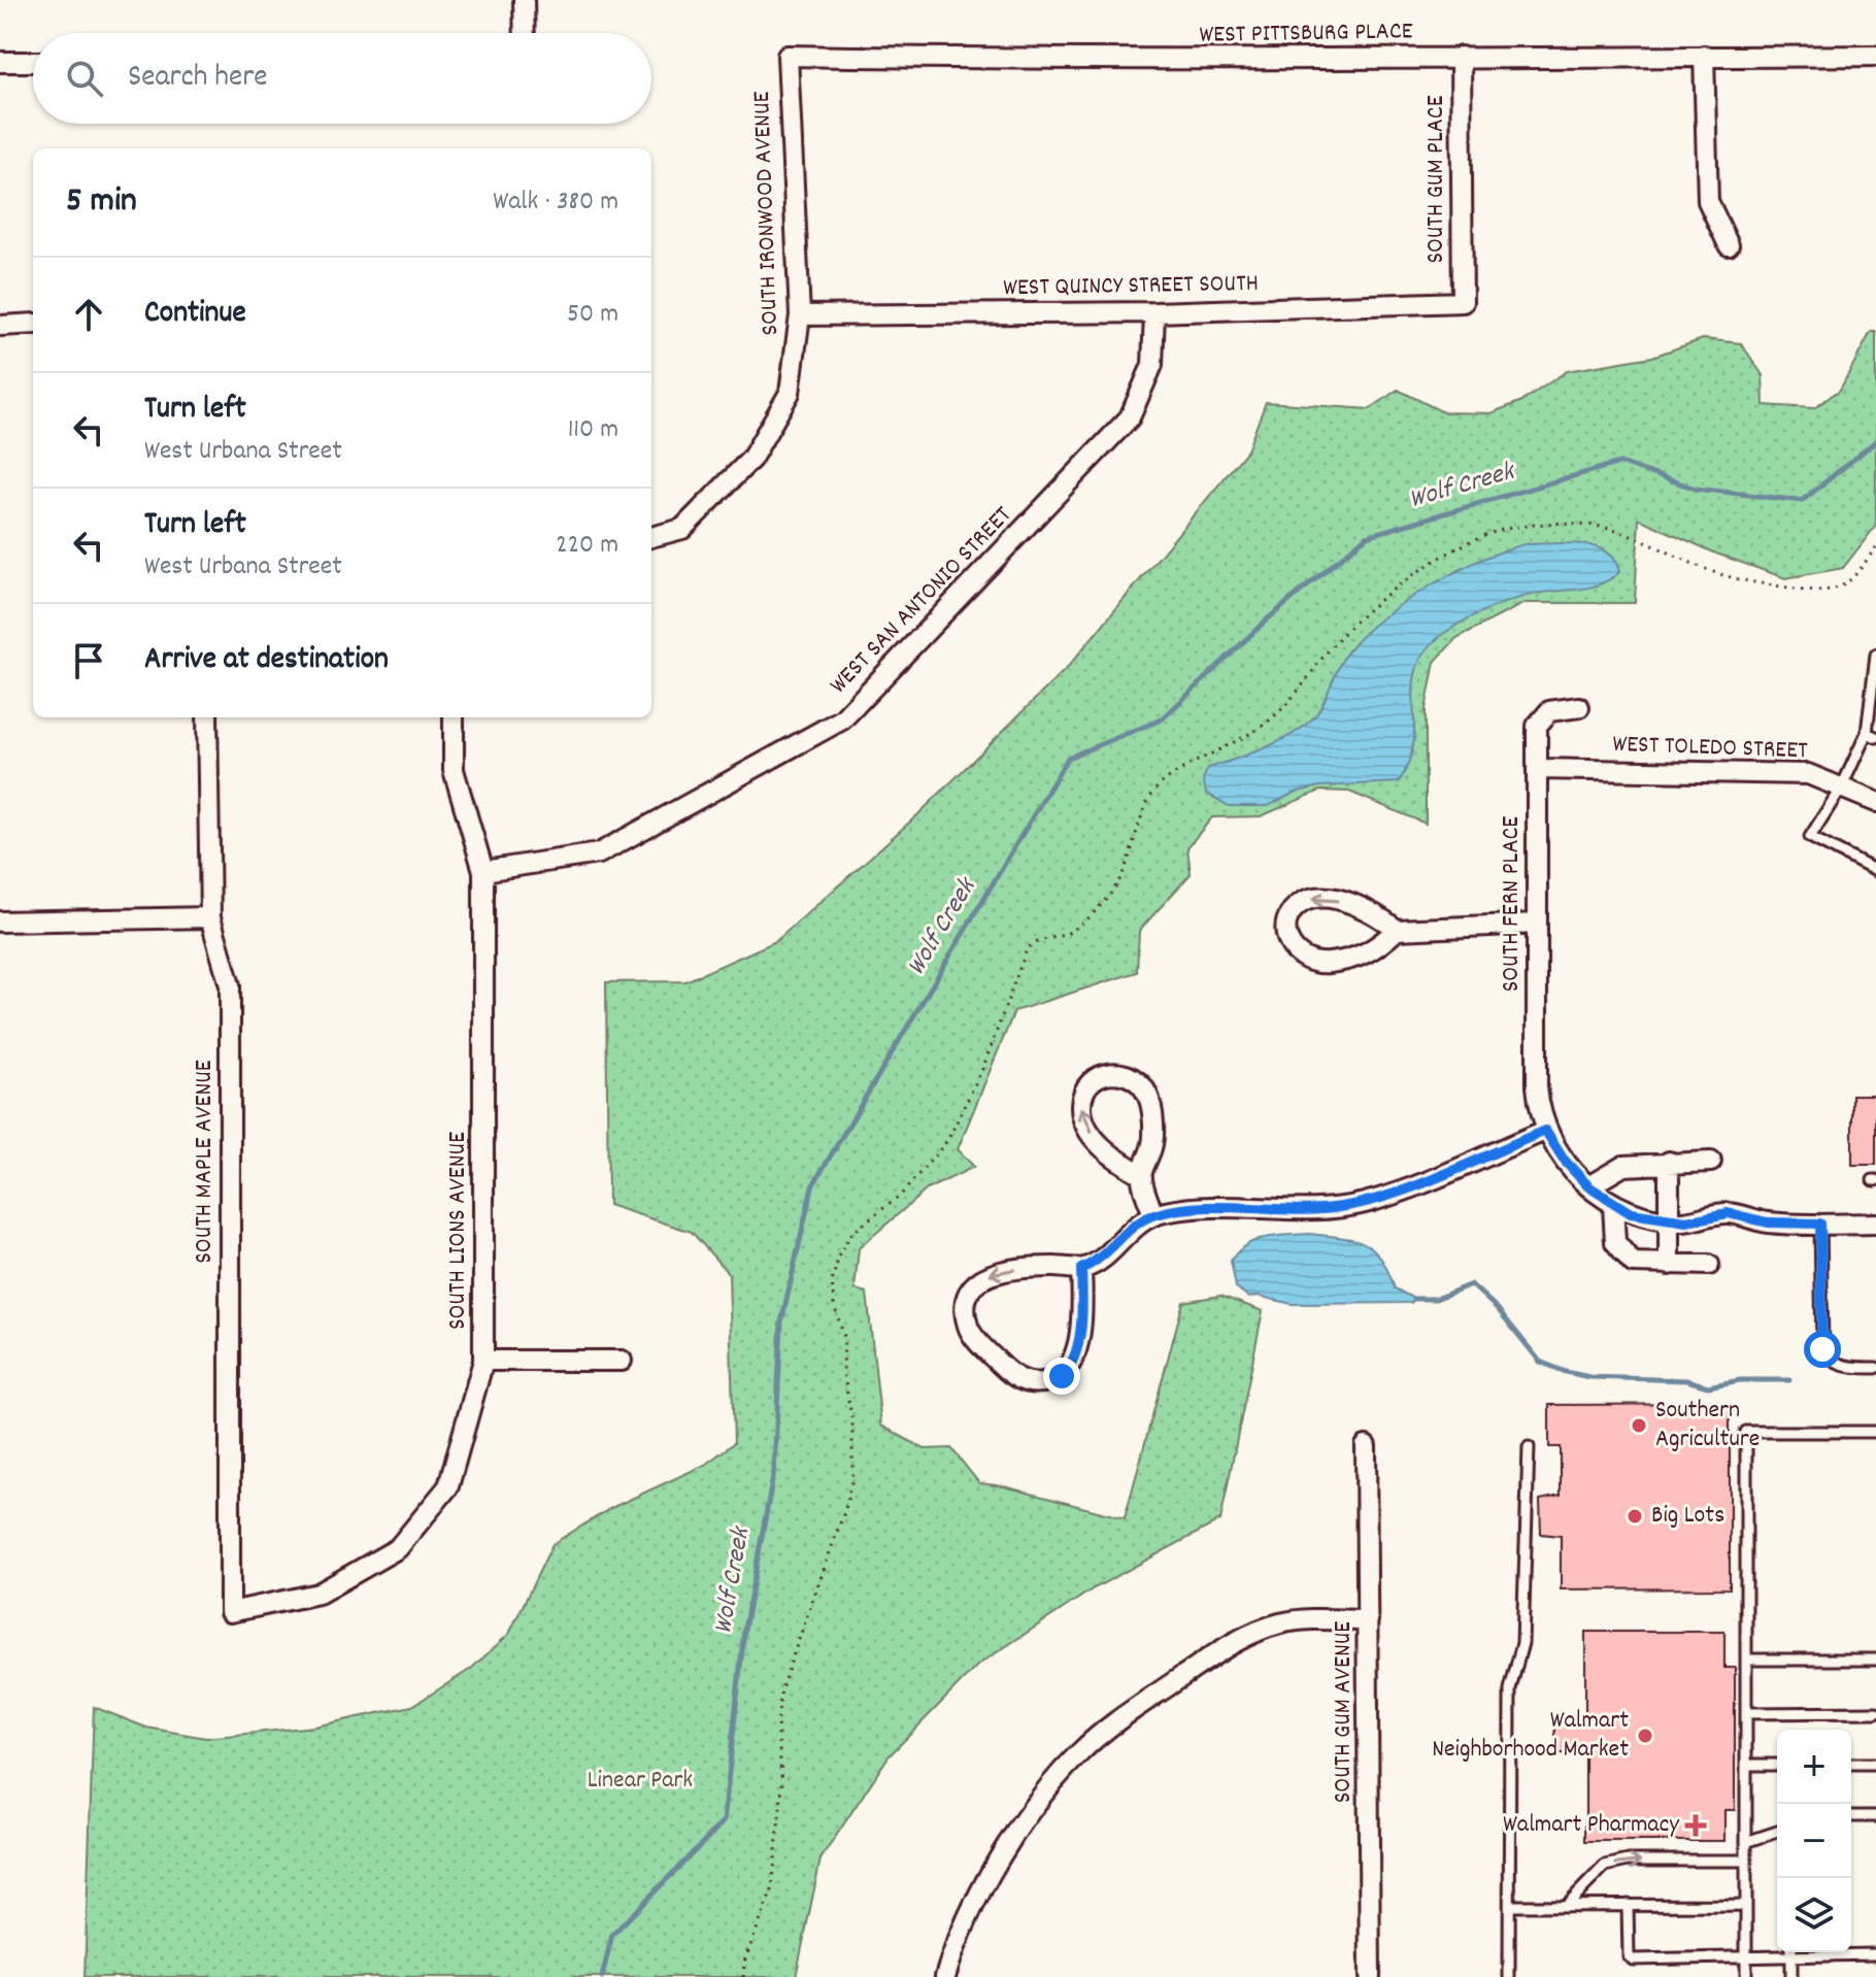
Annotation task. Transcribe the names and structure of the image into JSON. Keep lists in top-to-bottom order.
{
  "streets": {
    "street": [
      "WEST PITTSBURG PLACE",
      "SOUTH GUM PLACE",
      "SOUTH IRONWOOD AVENUE",
      "WEST QUINCY STREET SOUTH",
      "WEST SAN ANTONIO STREET",
      "WEST TOLEDO STREET",
      "SOUTH FERN PLACE",
      "SOUTH MAPLE AVENUE",
      "SOUTH LIONS AVENUE",
      "SOUTH GUM AVENUE"
    ]
  },
  "crossings": [
    ["WEST PITTSBURG PLACE", "SOUTH GUM PLACE"],
    ["WEST PITTSBURG PLACE", "SOUTH IRONWOOD AVENUE"],
    ["SOUTH GUM PLACE", "WEST QUINCY STREET SOUTH"],
    ["SOUTH IRONWOOD AVENUE", "WEST QUINCY STREET SOUTH"],
    ["WEST QUINCY STREET SOUTH", "WEST SAN ANTONIO STREET"],
    ["WEST SAN ANTONIO STREET", "SOUTH LIONS AVENUE"],
    ["WEST TOLEDO STREET", "SOUTH FERN PLACE"],
    ["SOUTH MAPLE AVENUE", "SOUTH LIONS AVENUE"]
  ],
  "water": ["Wolf Creek"],
  "parks": ["Linear Park"],
  "places": {
    "other": ["Southern Agriculture", "Big Lots", "Walmart Neighborhood Market"],
    "health": ["Walmart Pharmacy"]
  },
  "page": {
    "search": "Search here",
    "heading": ["5 min", "Walk · 380 m"],
    "list": [
      ["Continue", "50 m"],
      ["Turn left", "West Urbana Street", "110 m"],
      ["Turn left", "West Urbana Street", "220 m"],
      "Arrive at destination"
    ],
    "map_buttons": ["+", "−"]
  }
}
